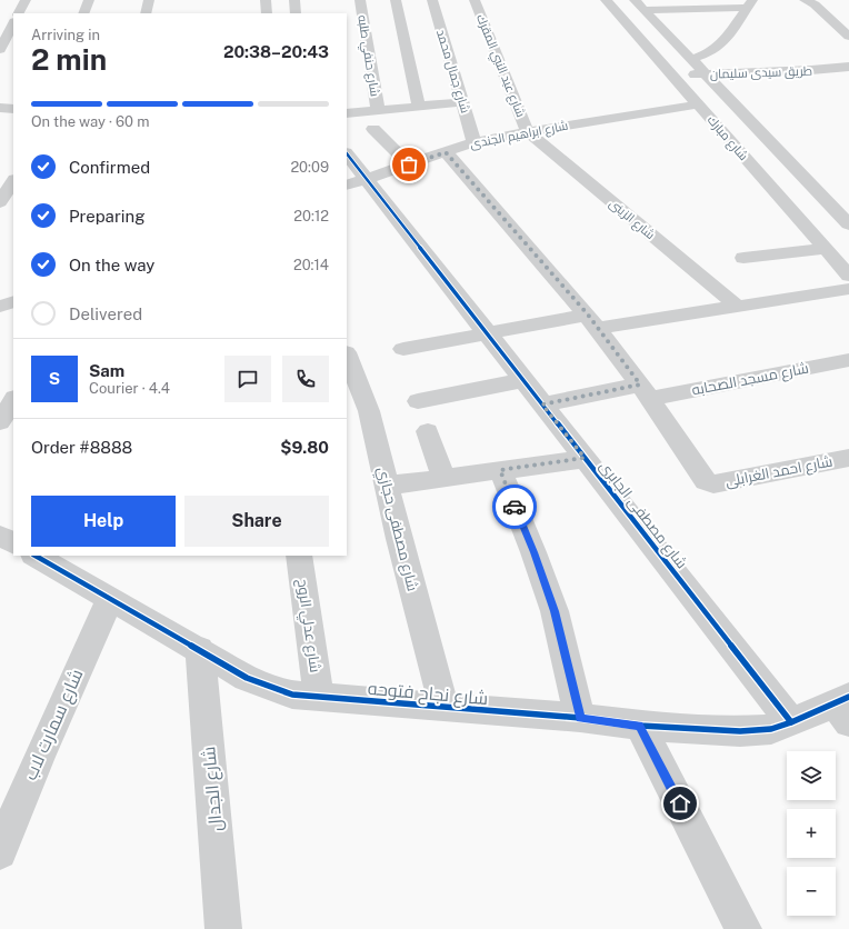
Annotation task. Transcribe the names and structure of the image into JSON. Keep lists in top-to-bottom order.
{
  "streets": {
    "street": [
      "شارع حنفي طلبه",
      "شارع عبد النبي المقرك",
      "شارع جمال محمد",
      "طريق سيدى سليمان",
      "شارع ابراهيم الجندى",
      "شارع مبارك",
      "شارع الزينى",
      "شارع مسجد الصحابه",
      "شارع احمد الغرابلى",
      "شارع مصطفى الجابرى",
      "شارع مصطفى حجازي",
      "شارع عدلي الروح",
      "شارع نجاح فتوحه",
      "شارع سمارت لاب",
      "شارع الجدال"
    ]
  },
  "crossings": [
    ["شارع عبد النبي المقرك", "شارع ابراهيم الجندى"],
    ["شارع عبد النبي المقرك", "شارع الزينى"],
    ["شارع جمال محمد", "شارع ابراهيم الجندى"],
    ["طريق سيدى سليمان", "شارع ابراهيم الجندى"],
    ["طريق سيدى سليمان", "شارع مبارك"],
    ["شارع ابراهيم الجندى", "شارع مبارك"],
    ["شارع ابراهيم الجندى", "شارع الزينى"],
    ["شارع ابراهيم الجندى", "شارع مصطفى الجابرى"],
    ["شارع مسجد الصحابه", "شارع احمد الغرابلى"],
    ["شارع مسجد الصحابه", "شارع مصطفى الجابرى"],
    ["شارع مصطفى الجابرى", "شارع نجاح فتوحه"],
    ["شارع مصطفى حجازي", "شارع نجاح فتوحه"],
    ["شارع عدلي الروح", "شارع نجاح فتوحه"],
    ["شارع نجاح فتوحه", "شارع سمارت لاب"],
    ["شارع نجاح فتوحه", "شارع الجدال"]
  ],
  "page": {
    "heading": ["2 min", "Arriving in", "20:38–20:43"],
    "panel": [
      "Sam",
      "Courier · 4.4",
      "Order #8888",
      "$9.80"
    ],
    "bar": "On the way · 60 m",
    "list": [
      ["Confirmed", "20:09"],
      ["Preparing", "20:12"],
      ["On the way", "20:14"],
      "Delivered"
    ],
    "round": "S",
    "buttons": ["Help", "Share"],
    "map_buttons": ["+", "−"]
  }
}
